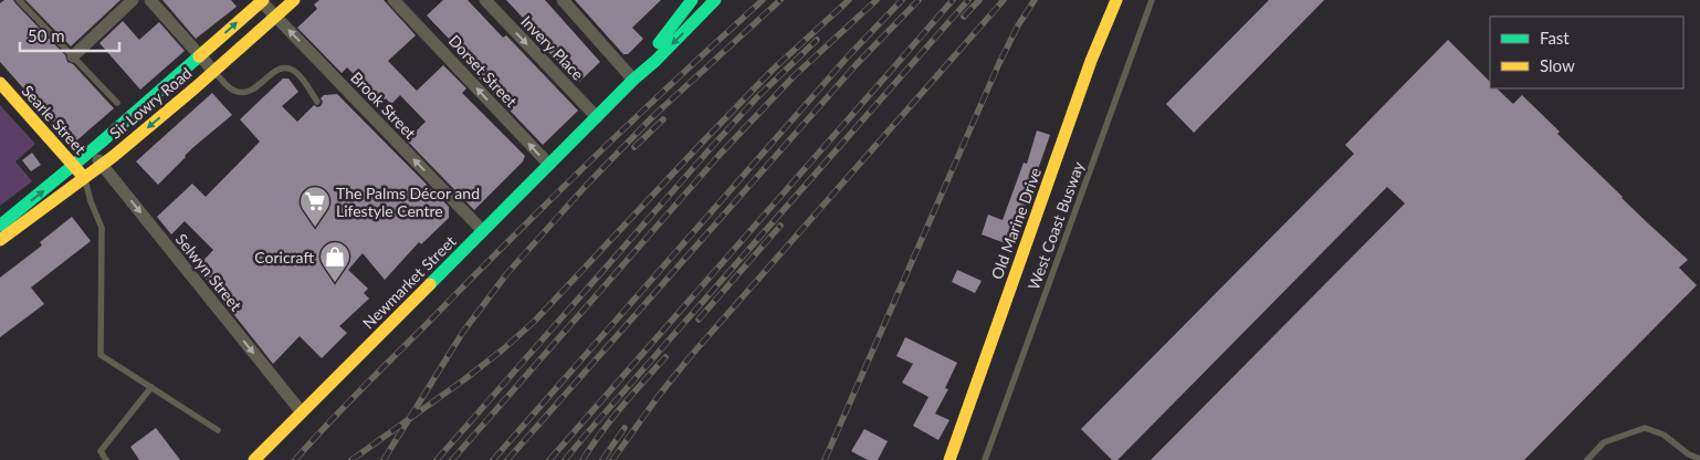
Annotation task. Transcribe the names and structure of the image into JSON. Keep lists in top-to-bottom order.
{
  "streets": {
    "main road": [
      "Sir Lowry Road",
      "Searle Street",
      "Old Marine Drive",
      "Newmarket Street"
    ],
    "street": [
      "Invery Place",
      "Dorset Street",
      "Brook Street",
      "Selwyn Street"
    ],
    "lane": ["West Coast Busway"]
  },
  "crossings": [
    ["Invery Place", "Newmarket Street"],
    ["Dorset Street", "Newmarket Street"],
    ["Sir Lowry Road", "Brook Street"],
    ["Sir Lowry Road", "Searle Street"],
    ["Sir Lowry Road", "Selwyn Street"],
    ["Brook Street", "Newmarket Street"],
    ["Selwyn Street", "Newmarket Street"]
  ],
  "one_way": ["Dorset Street", "Brook Street", "Selwyn Street"],
  "places": {
    "supermarket": ["The Palms Décor and Lifestyle Centre"],
    "shop": ["Coricraft"]
  },
  "legend": ["Fast", "Slow"],
  "scale_bar": "50 m"
}
